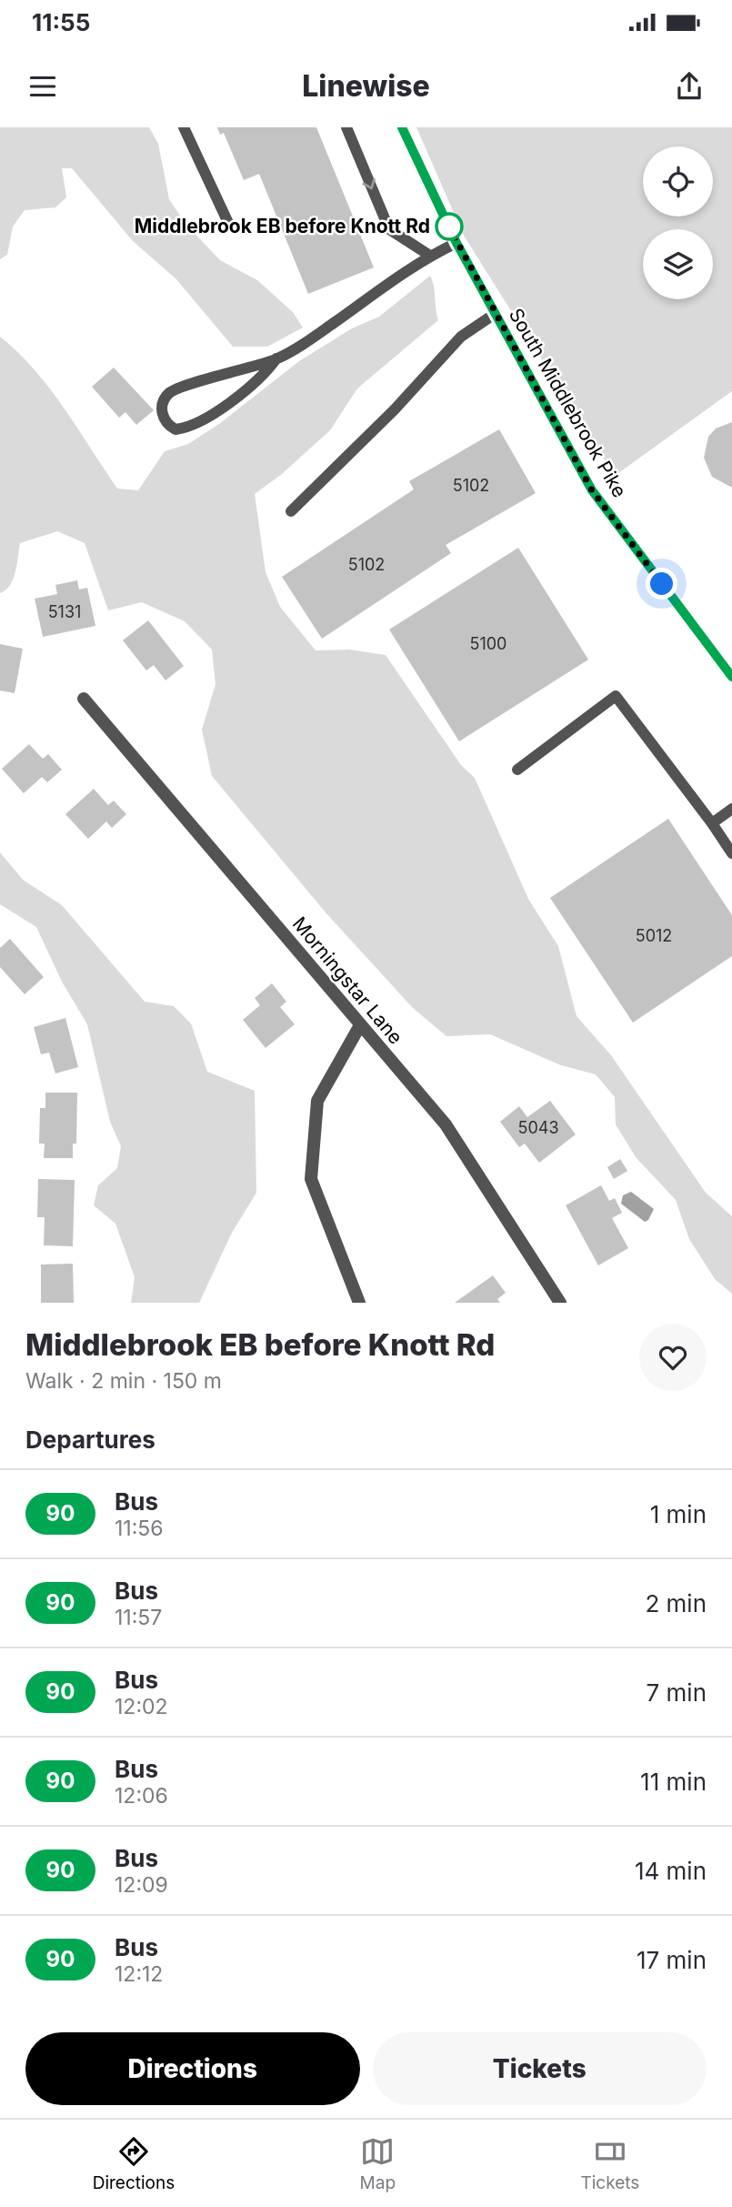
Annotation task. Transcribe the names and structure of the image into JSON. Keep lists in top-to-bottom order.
{
  "streets": {
    "main road": ["South Middlebrook Pike"],
    "street": ["Morningstar Lane"]
  },
  "places": ["Middlebrook EB before Knott Rd"],
  "lines": ["bus line 90"],
  "house_numbers": [
    "5102",
    "5102",
    "5131",
    "5100",
    "5012",
    "5043"
  ],
  "page": {
    "status": "11:55",
    "header": "Linewise",
    "heading": [
      ["Middlebrook EB before Knott Rd", "Walk · 2 min · 150 m"],
      "Departures"
    ],
    "list": [
      {
        "mark": "90",
        "name": "Bus",
        "note": "11:56",
        "value": "1 min"
      },
      {
        "mark": "90",
        "name": "Bus",
        "note": "11:57",
        "value": "2 min"
      },
      {
        "mark": "90",
        "name": "Bus",
        "note": "12:02",
        "value": "7 min"
      },
      {
        "mark": "90",
        "name": "Bus",
        "note": "12:06",
        "value": "11 min"
      },
      {
        "mark": "90",
        "name": "Bus",
        "note": "12:09",
        "value": "14 min"
      },
      {
        "mark": "90",
        "name": "Bus",
        "note": "12:12",
        "value": "17 min"
      }
    ],
    "buttons": ["Directions", "Tickets"],
    "tabs": ["Directions", "Map", "Tickets"]
  }
}
